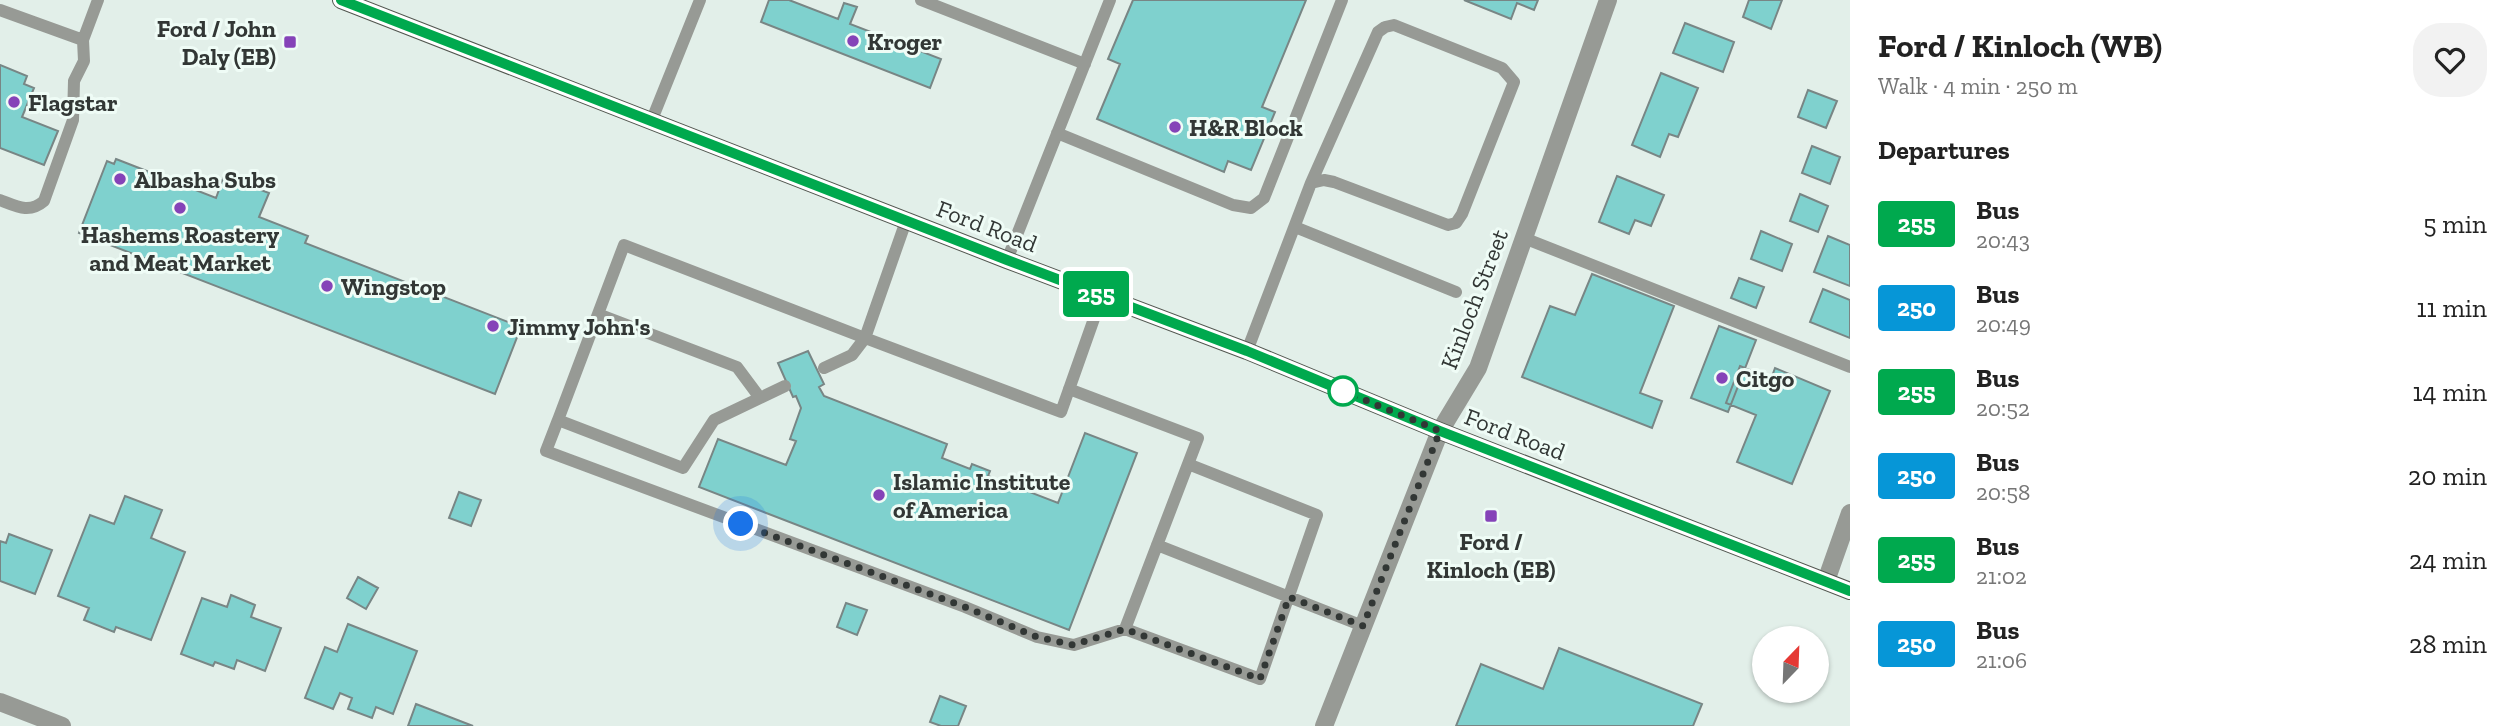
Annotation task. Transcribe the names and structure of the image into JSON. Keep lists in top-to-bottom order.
{
  "streets": {
    "main road": ["Ford Road"],
    "street": ["Kinloch Street"]
  },
  "crossings": [
    ["Ford Road", "Kinloch Street"]
  ],
  "places": {
    "other": [
      "Kroger",
      "Flagstar",
      "H&R Block",
      "Albasha Subs",
      "Hashems Roastery and Meat Market",
      "Wingstop",
      "Jimmy John's",
      "Citgo",
      "Islamic Institute of America"
    ],
    "transit": ["Ford / John Daly (EB)", "Ford / Kinloch (EB)"]
  },
  "lines": ["bus line 255"],
  "north": "top right",
  "page": {
    "on_map": "255",
    "heading": [
      ["Ford / Kinloch (WB)", "Walk · 4 min · 250 m"],
      "Departures"
    ],
    "list": [
      {
        "mark": "255",
        "name": "Bus",
        "note": "20:43",
        "value": "5 min"
      },
      {
        "mark": "250",
        "name": "Bus",
        "note": "20:49",
        "value": "11 min"
      },
      {
        "mark": "255",
        "name": "Bus",
        "note": "20:52",
        "value": "14 min"
      },
      {
        "mark": "250",
        "name": "Bus",
        "note": "20:58",
        "value": "20 min"
      },
      {
        "mark": "255",
        "name": "Bus",
        "note": "21:02",
        "value": "24 min"
      },
      {
        "mark": "250",
        "name": "Bus",
        "note": "21:06",
        "value": "28 min"
      }
    ]
  }
}
